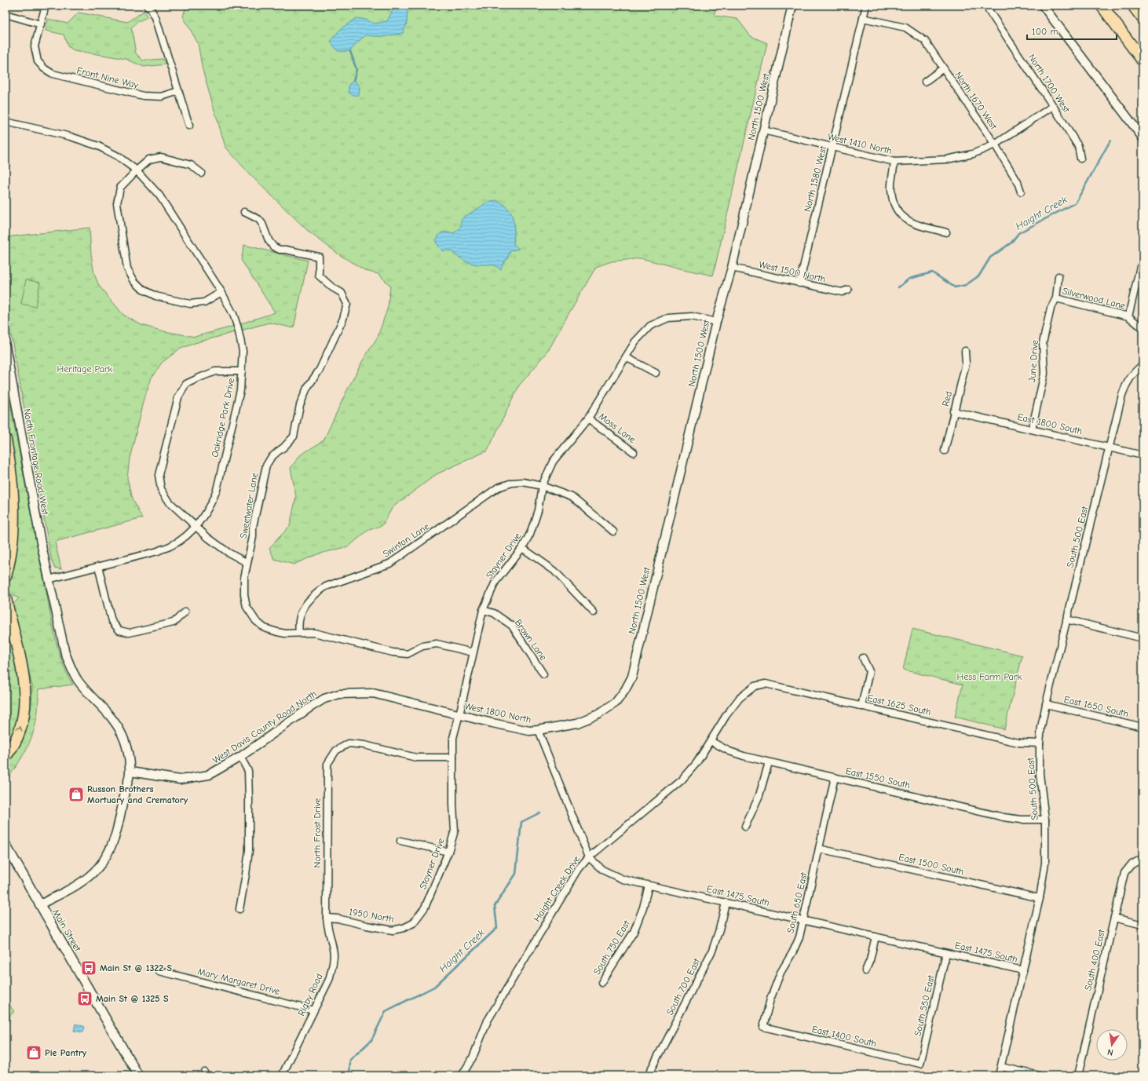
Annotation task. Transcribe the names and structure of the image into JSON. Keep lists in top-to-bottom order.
{
  "streets": {
    "main road": ["Main Street"],
    "street": [
      "Front Nine Way",
      "North 1700 West",
      "North 1670 West",
      "North 1500 West",
      "West 1410 North",
      "North 1580 West",
      "West 1500 North",
      "Silverwood Lane",
      "June Drive",
      "Red",
      "Oakridge Park Drive",
      "East 1800 South",
      "Moss Lane",
      "North Frontage Road West",
      "Sweetwater Lane",
      "South 500 East",
      "Swinton Lane",
      "Stayner Drive",
      "Brown Lane",
      "East 1625 South",
      "East 1650 South",
      "West 1800 North",
      "West Davis County Road North",
      "East 1550 South",
      "North Frost Drive",
      "East 1500 South",
      "Haight Creek Drive",
      "East 1475 South",
      "South 650 East",
      "1950 North",
      "South 750 East",
      "South 400 East",
      "Mary Margaret Drive",
      "South 700 East",
      "Rigby Road",
      "South 550 East",
      "East 1400 South"
    ]
  },
  "crossings": [
    ["North 1700 West", "West 1410 North"],
    ["North 1670 West", "West 1410 North"],
    ["North 1670 West", "North 1580 West"],
    ["North 1500 West", "West 1410 North"],
    ["North 1500 West", "West 1500 North"],
    ["North 1500 West", "Stayner Drive"],
    ["North 1500 West", "West 1800 North"],
    ["West 1410 North", "North 1580 West"],
    ["North 1580 West", "West 1500 North"],
    ["Silverwood Lane", "June Drive"],
    ["June Drive", "East 1800 South"],
    ["Red", "East 1800 South"],
    ["Oakridge Park Drive", "North Frontage Road West"],
    ["East 1800 South", "South 500 East"],
    ["Moss Lane", "Stayner Drive"],
    ["North Frontage Road West", "West Davis County Road North"],
    ["Sweetwater Lane", "Swinton Lane"],
    ["Sweetwater Lane", "Stayner Drive"],
    ["South 500 East", "East 1625 South"],
    ["South 500 East", "East 1650 South"],
    ["South 500 East", "East 1550 South"],
    ["South 500 East", "East 1500 South"],
    ["South 500 East", "East 1475 South"],
    ["Swinton Lane", "Stayner Drive"],
    ["Stayner Drive", "Brown Lane"],
    ["Stayner Drive", "West 1800 North"],
    ["Stayner Drive", "North Frost Drive"],
    ["Stayner Drive", "1950 North"],
    ["East 1625 South", "Haight Creek Drive"],
    ["West 1800 North", "West Davis County Road North"],
    ["West 1800 North", "East 1475 South"],
    ["East 1550 South", "Haight Creek Drive"],
    ["East 1550 South", "South 650 East"],
    ["North Frost Drive", "1950 North"],
    ["North Frost Drive", "Rigby Road"],
    ["East 1500 South", "South 650 East"],
    ["Haight Creek Drive", "East 1475 South"],
    ["East 1475 South", "South 650 East"],
    ["East 1475 South", "South 750 East"],
    ["East 1475 South", "South 700 East"],
    ["East 1475 South", "South 550 East"],
    ["South 650 East", "East 1400 South"],
    ["1950 North", "Rigby Road"],
    ["Mary Margaret Drive", "Rigby Road"],
    ["South 550 East", "East 1400 South"]
  ],
  "water": ["Haight Creek"],
  "parks": ["Heritage Park", "Hess Farm Park"],
  "places": {
    "shop": ["Russon Brothers Mortuary and Crematory", "Pie Pantry"],
    "bus stop": ["Main St @ 1322 S", "Main St @ 1325 S"]
  },
  "scale_bar": "100 m",
  "north": "bottom"
}
